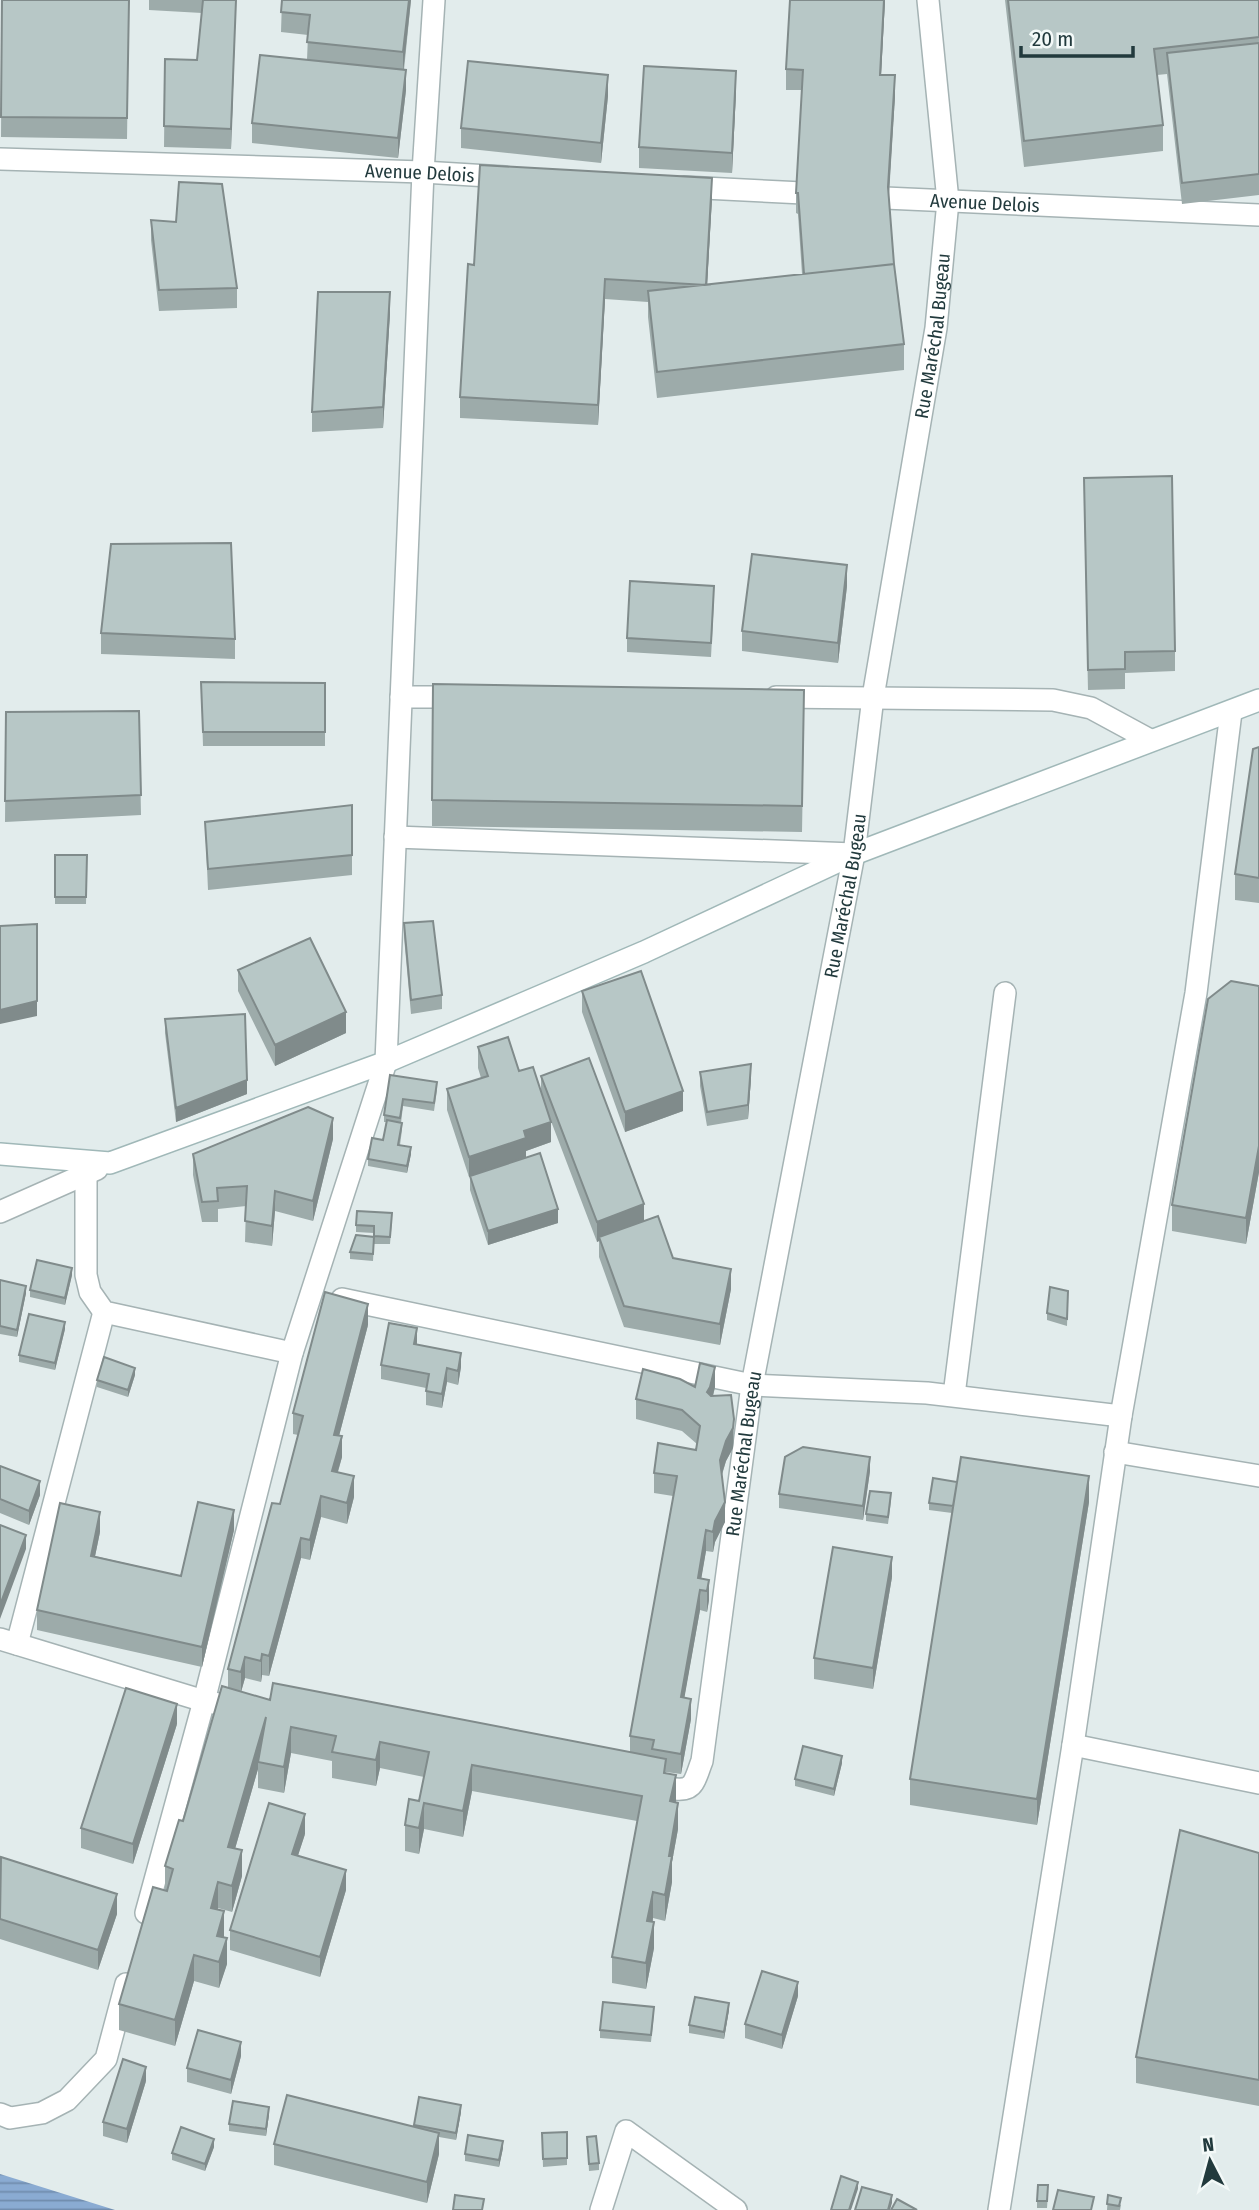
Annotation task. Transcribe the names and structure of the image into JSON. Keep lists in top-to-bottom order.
{
  "streets": {
    "street": ["Avenue Delois", "Rue Maréchal Bugeau"]
  },
  "crossings": [
    ["Avenue Delois", "Rue Maréchal Bugeau"]
  ],
  "scale_bar": "20 m",
  "north": "top"
}
